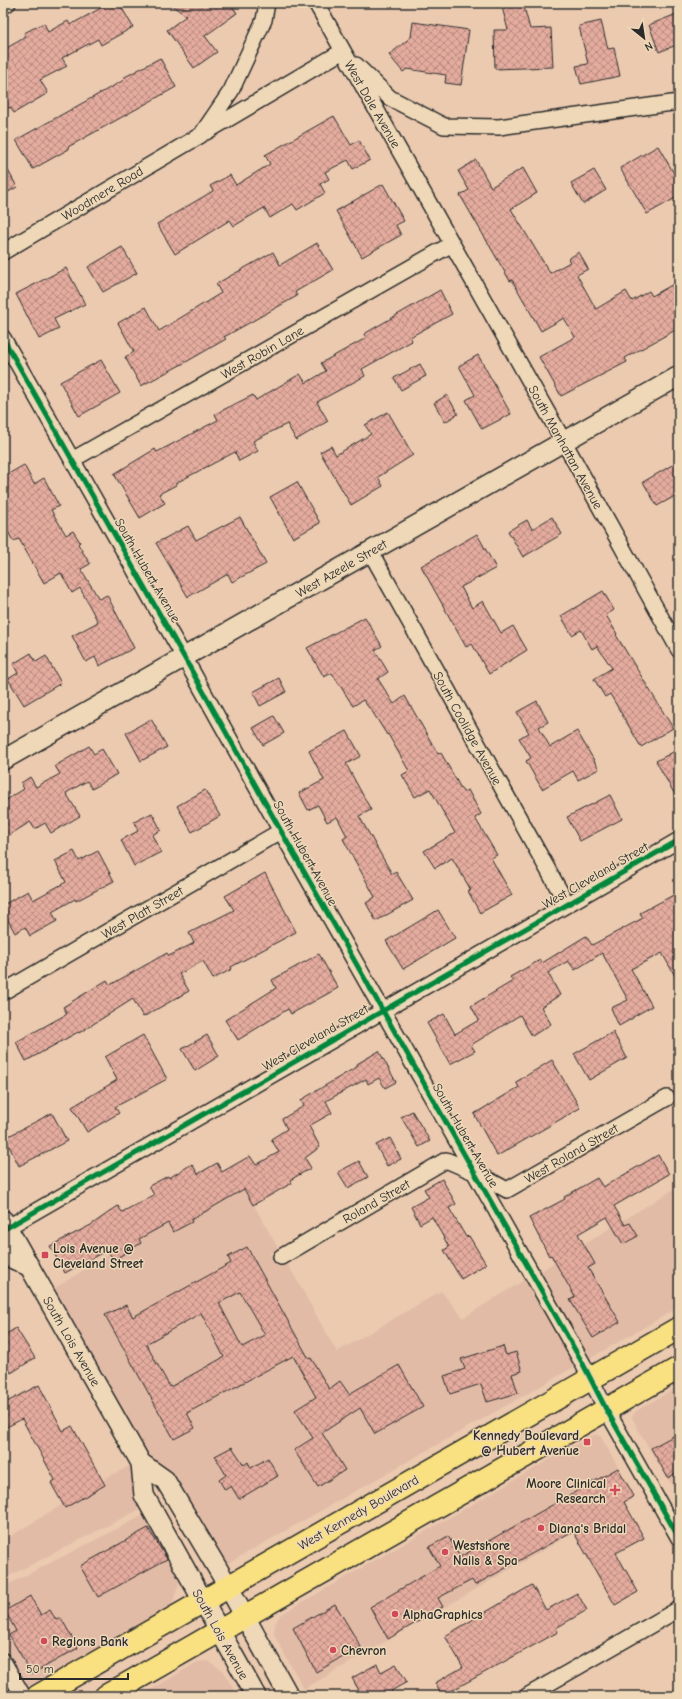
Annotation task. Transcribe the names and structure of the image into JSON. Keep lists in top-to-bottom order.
{
  "streets": {
    "main road": ["West Kennedy Boulevard"],
    "street": [
      "West Dale Avenue",
      "Woodmere Road",
      "West Robin Lane",
      "South Manhattan Avenue",
      "West Azeele Street",
      "South Hubert Avenue",
      "South Coolidge Avenue",
      "West Cleveland Street",
      "West Platt Street",
      "West Roland Street",
      "Roland Street",
      "South Lois Avenue"
    ]
  },
  "crossings": [
    ["West Dale Avenue", "Woodmere Road"],
    ["West Dale Avenue", "West Robin Lane"],
    ["West Dale Avenue", "South Manhattan Avenue"],
    ["West Robin Lane", "South Manhattan Avenue"],
    ["West Robin Lane", "South Hubert Avenue"],
    ["South Manhattan Avenue", "West Azeele Street"],
    ["West Azeele Street", "South Hubert Avenue"],
    ["West Azeele Street", "South Coolidge Avenue"],
    ["South Hubert Avenue", "West Cleveland Street"],
    ["South Hubert Avenue", "West Platt Street"],
    ["South Hubert Avenue", "West Roland Street"],
    ["South Hubert Avenue", "Roland Street"],
    ["South Hubert Avenue", "West Kennedy Boulevard"],
    ["South Coolidge Avenue", "West Cleveland Street"],
    ["West Cleveland Street", "South Lois Avenue"],
    ["West Roland Street", "Roland Street"],
    ["South Lois Avenue", "West Kennedy Boulevard"]
  ],
  "places": {
    "transit": ["Lois Avenue @ Cleveland Street", "Kennedy Boulevard @ Hubert Avenue"],
    "health": ["Moore Clinical Research"],
    "other": [
      "Diana's Bridal",
      "Westshore Nails & Spa",
      "AlphaGraphics",
      "Regions Bank",
      "Chevron"
    ]
  },
  "scale_bar": "50 m",
  "north": "bottom right"
}
